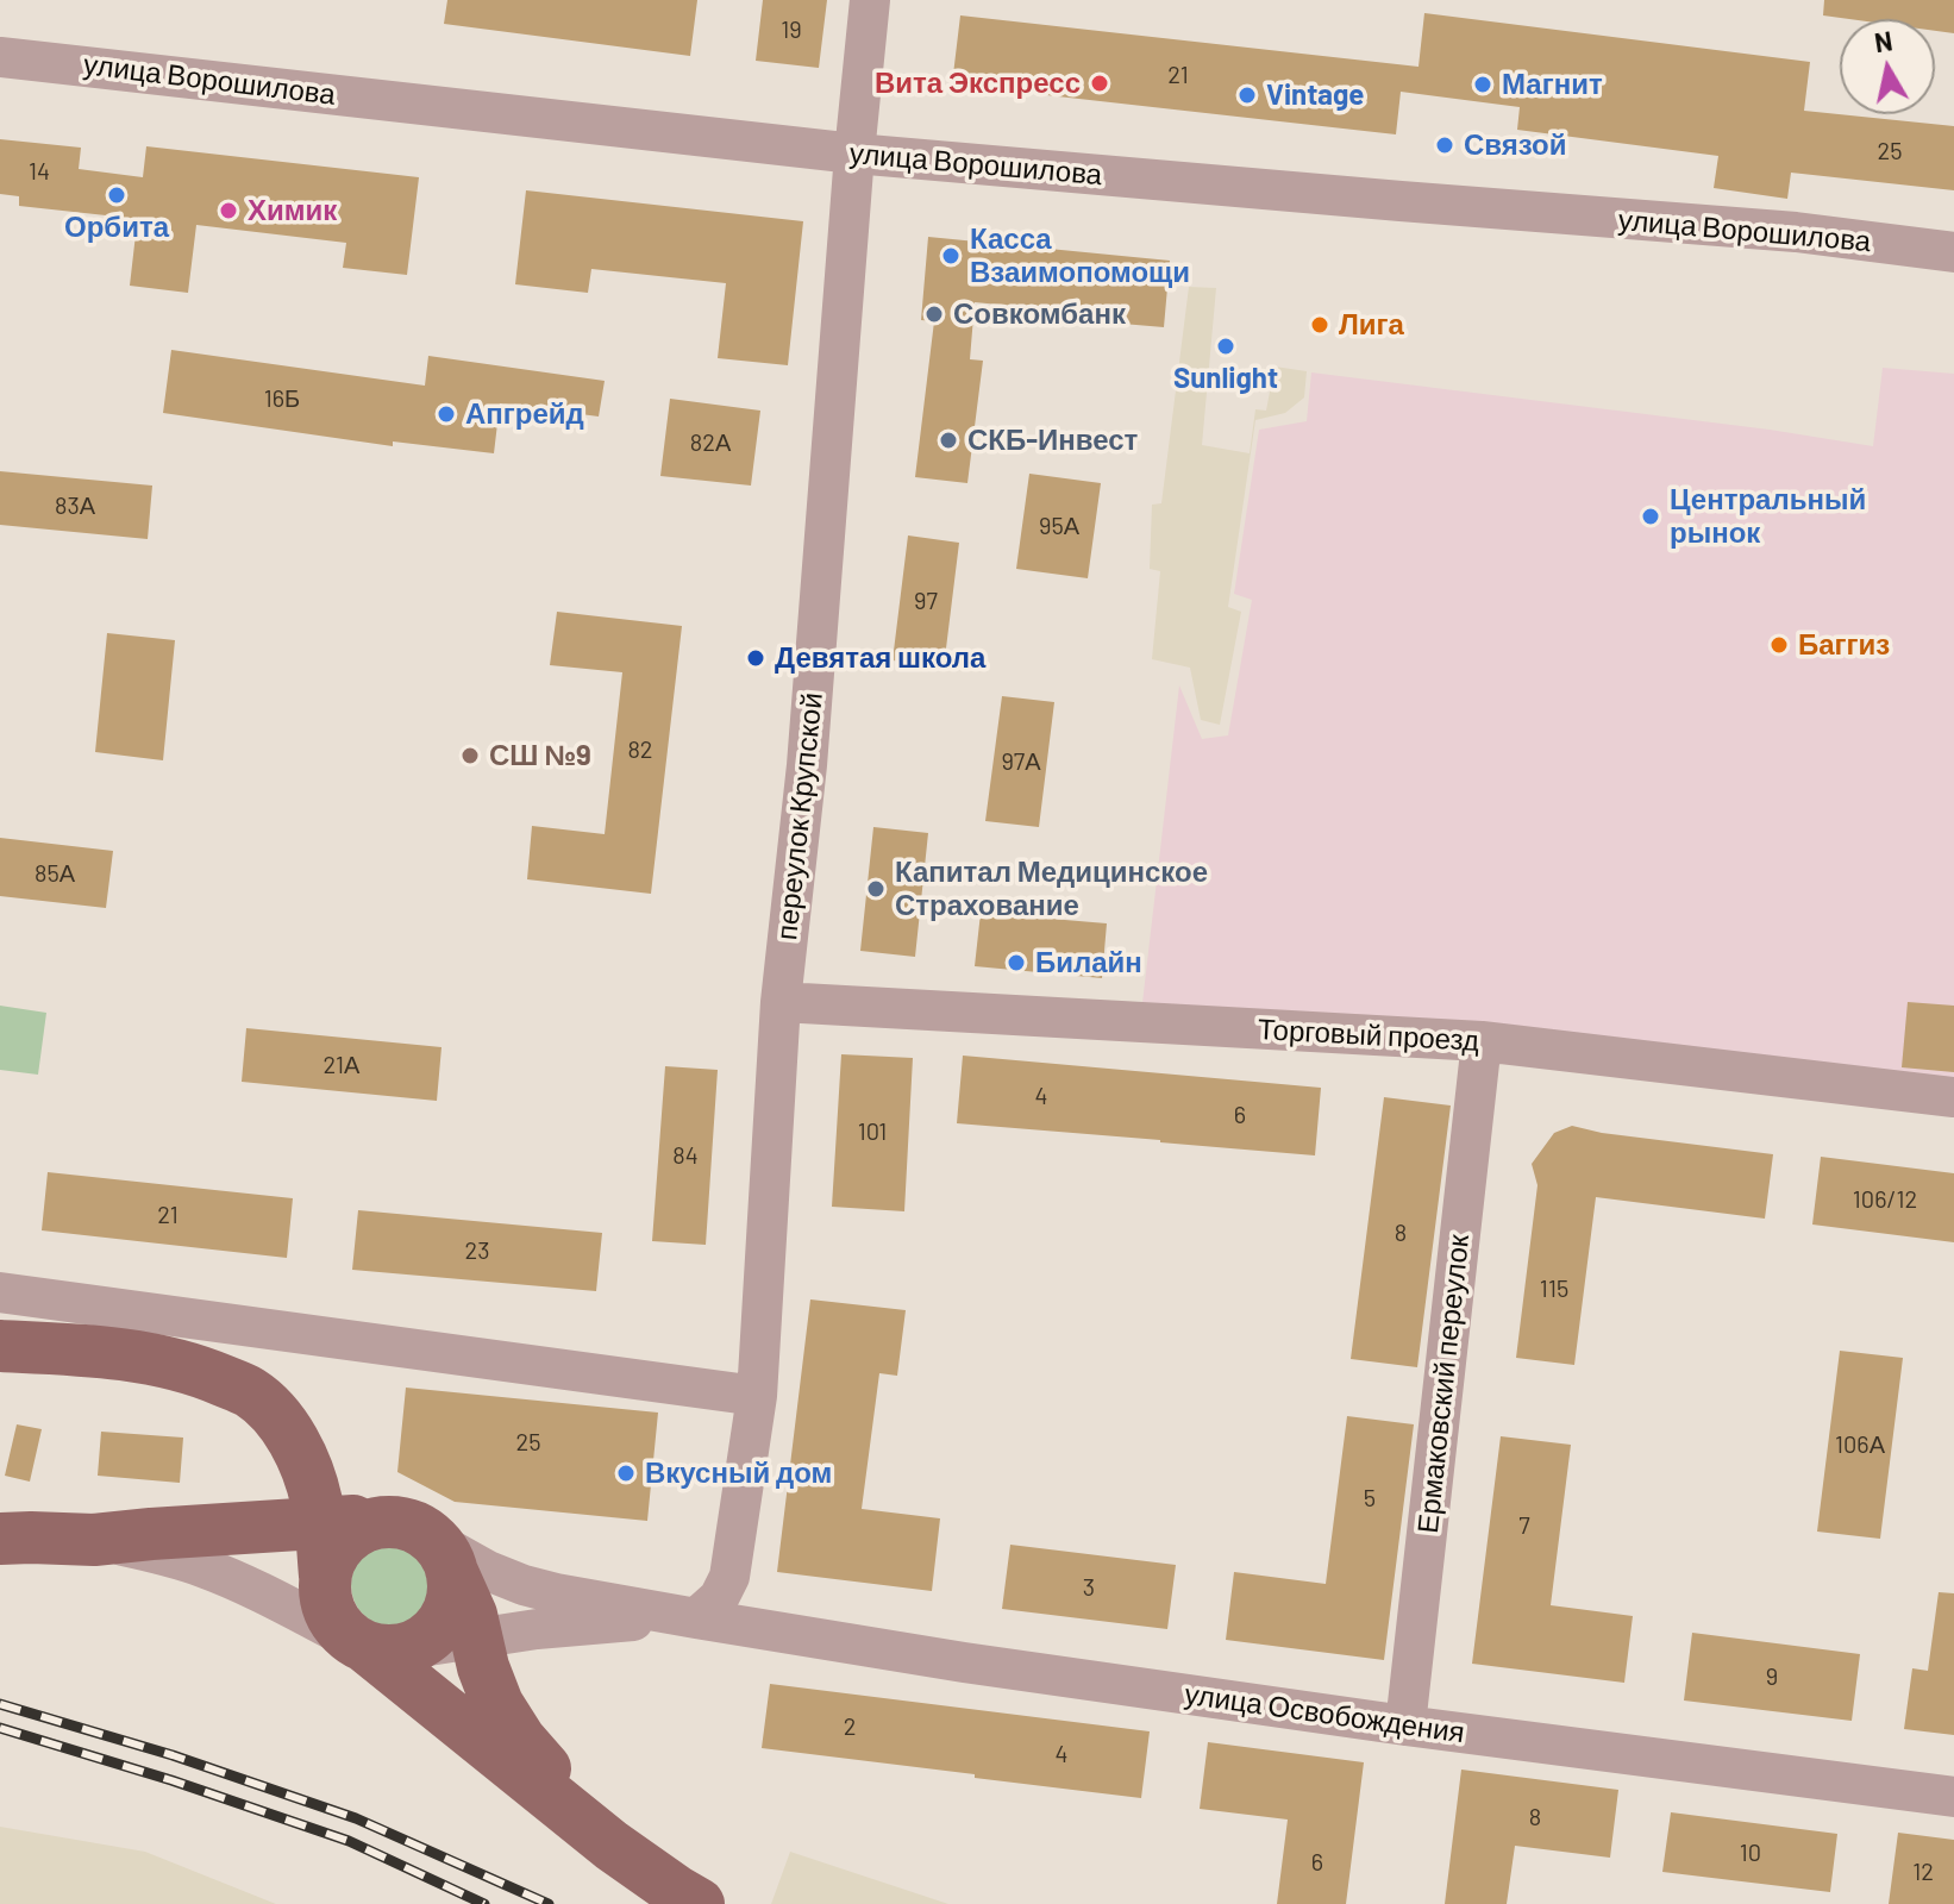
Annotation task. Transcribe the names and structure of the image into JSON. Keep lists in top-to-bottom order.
{
  "streets": {
    "street": [
      "улица Ворошилова",
      "переулок Крупской",
      "Торговый проезд",
      "Ермаковский переулок",
      "улица Освобождения"
    ]
  },
  "crossings": [
    ["улица Ворошилова", "переулок Крупской"],
    ["переулок Крупской", "Торговый проезд"],
    ["переулок Крупской", "улица Освобождения"],
    ["Торговый проезд", "Ермаковский переулок"],
    ["Ермаковский переулок", "улица Освобождения"]
  ],
  "places": [
    "Вита Экспресс",
    "Магнит",
    "Vintage",
    "Связой",
    "Орбита",
    "Химик",
    "Касса Взаимопомощи",
    "Совкомбанк",
    "Лига",
    "Sunlight",
    "Апгрейд",
    "СКБ-Инвест",
    "Центральный рынок",
    "Баггиз",
    "Девятая школа",
    "СШ №9",
    "Капитал Медицинское Страхование",
    "Билайн",
    "Вкусный дом"
  ],
  "house_numbers": [
    "19",
    "21",
    "25",
    "14",
    "16Б",
    "82А",
    "83А",
    "95А",
    "97",
    "82",
    "97А",
    "85А",
    "21А",
    "4",
    "6",
    "101",
    "84",
    "106/12",
    "21",
    "8",
    "23",
    "115",
    "25",
    "106А",
    "5",
    "7",
    "3",
    "9",
    "2",
    "4",
    "8",
    "10",
    "6",
    "12"
  ],
  "north": "top"
}
